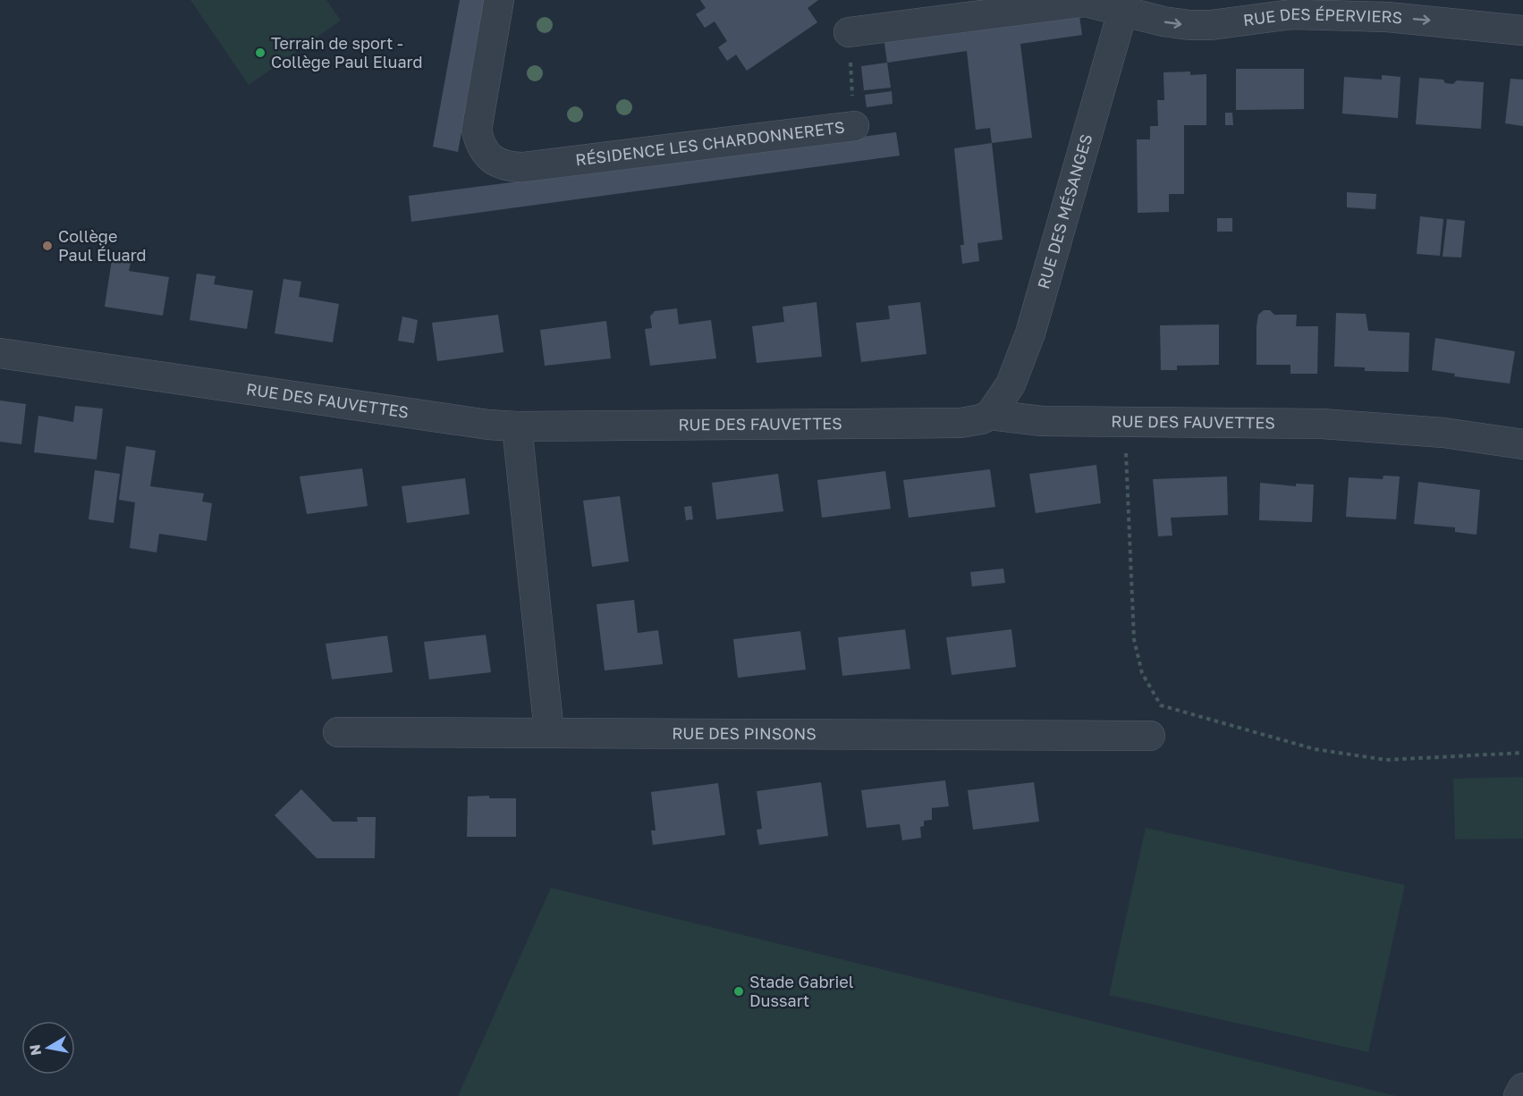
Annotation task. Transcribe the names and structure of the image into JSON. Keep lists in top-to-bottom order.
{
  "streets": {
    "street": [
      "RUE DES ÉPERVIERS",
      "RÉSIDENCE LES CHARDONNERETS",
      "RUE DES MÉSANGES",
      "RUE DES FAUVETTES",
      "RUE DES PINSONS"
    ]
  },
  "crossings": [
    ["RUE DES ÉPERVIERS", "RUE DES MÉSANGES"],
    ["RUE DES MÉSANGES", "RUE DES FAUVETTES"]
  ],
  "one_way": ["RUE DES ÉPERVIERS"],
  "places": ["Terrain de sport - Collège Paul Eluard", "Collège Paul Éluard", "Stade Gabriel Dussart"],
  "north": "left"
}
